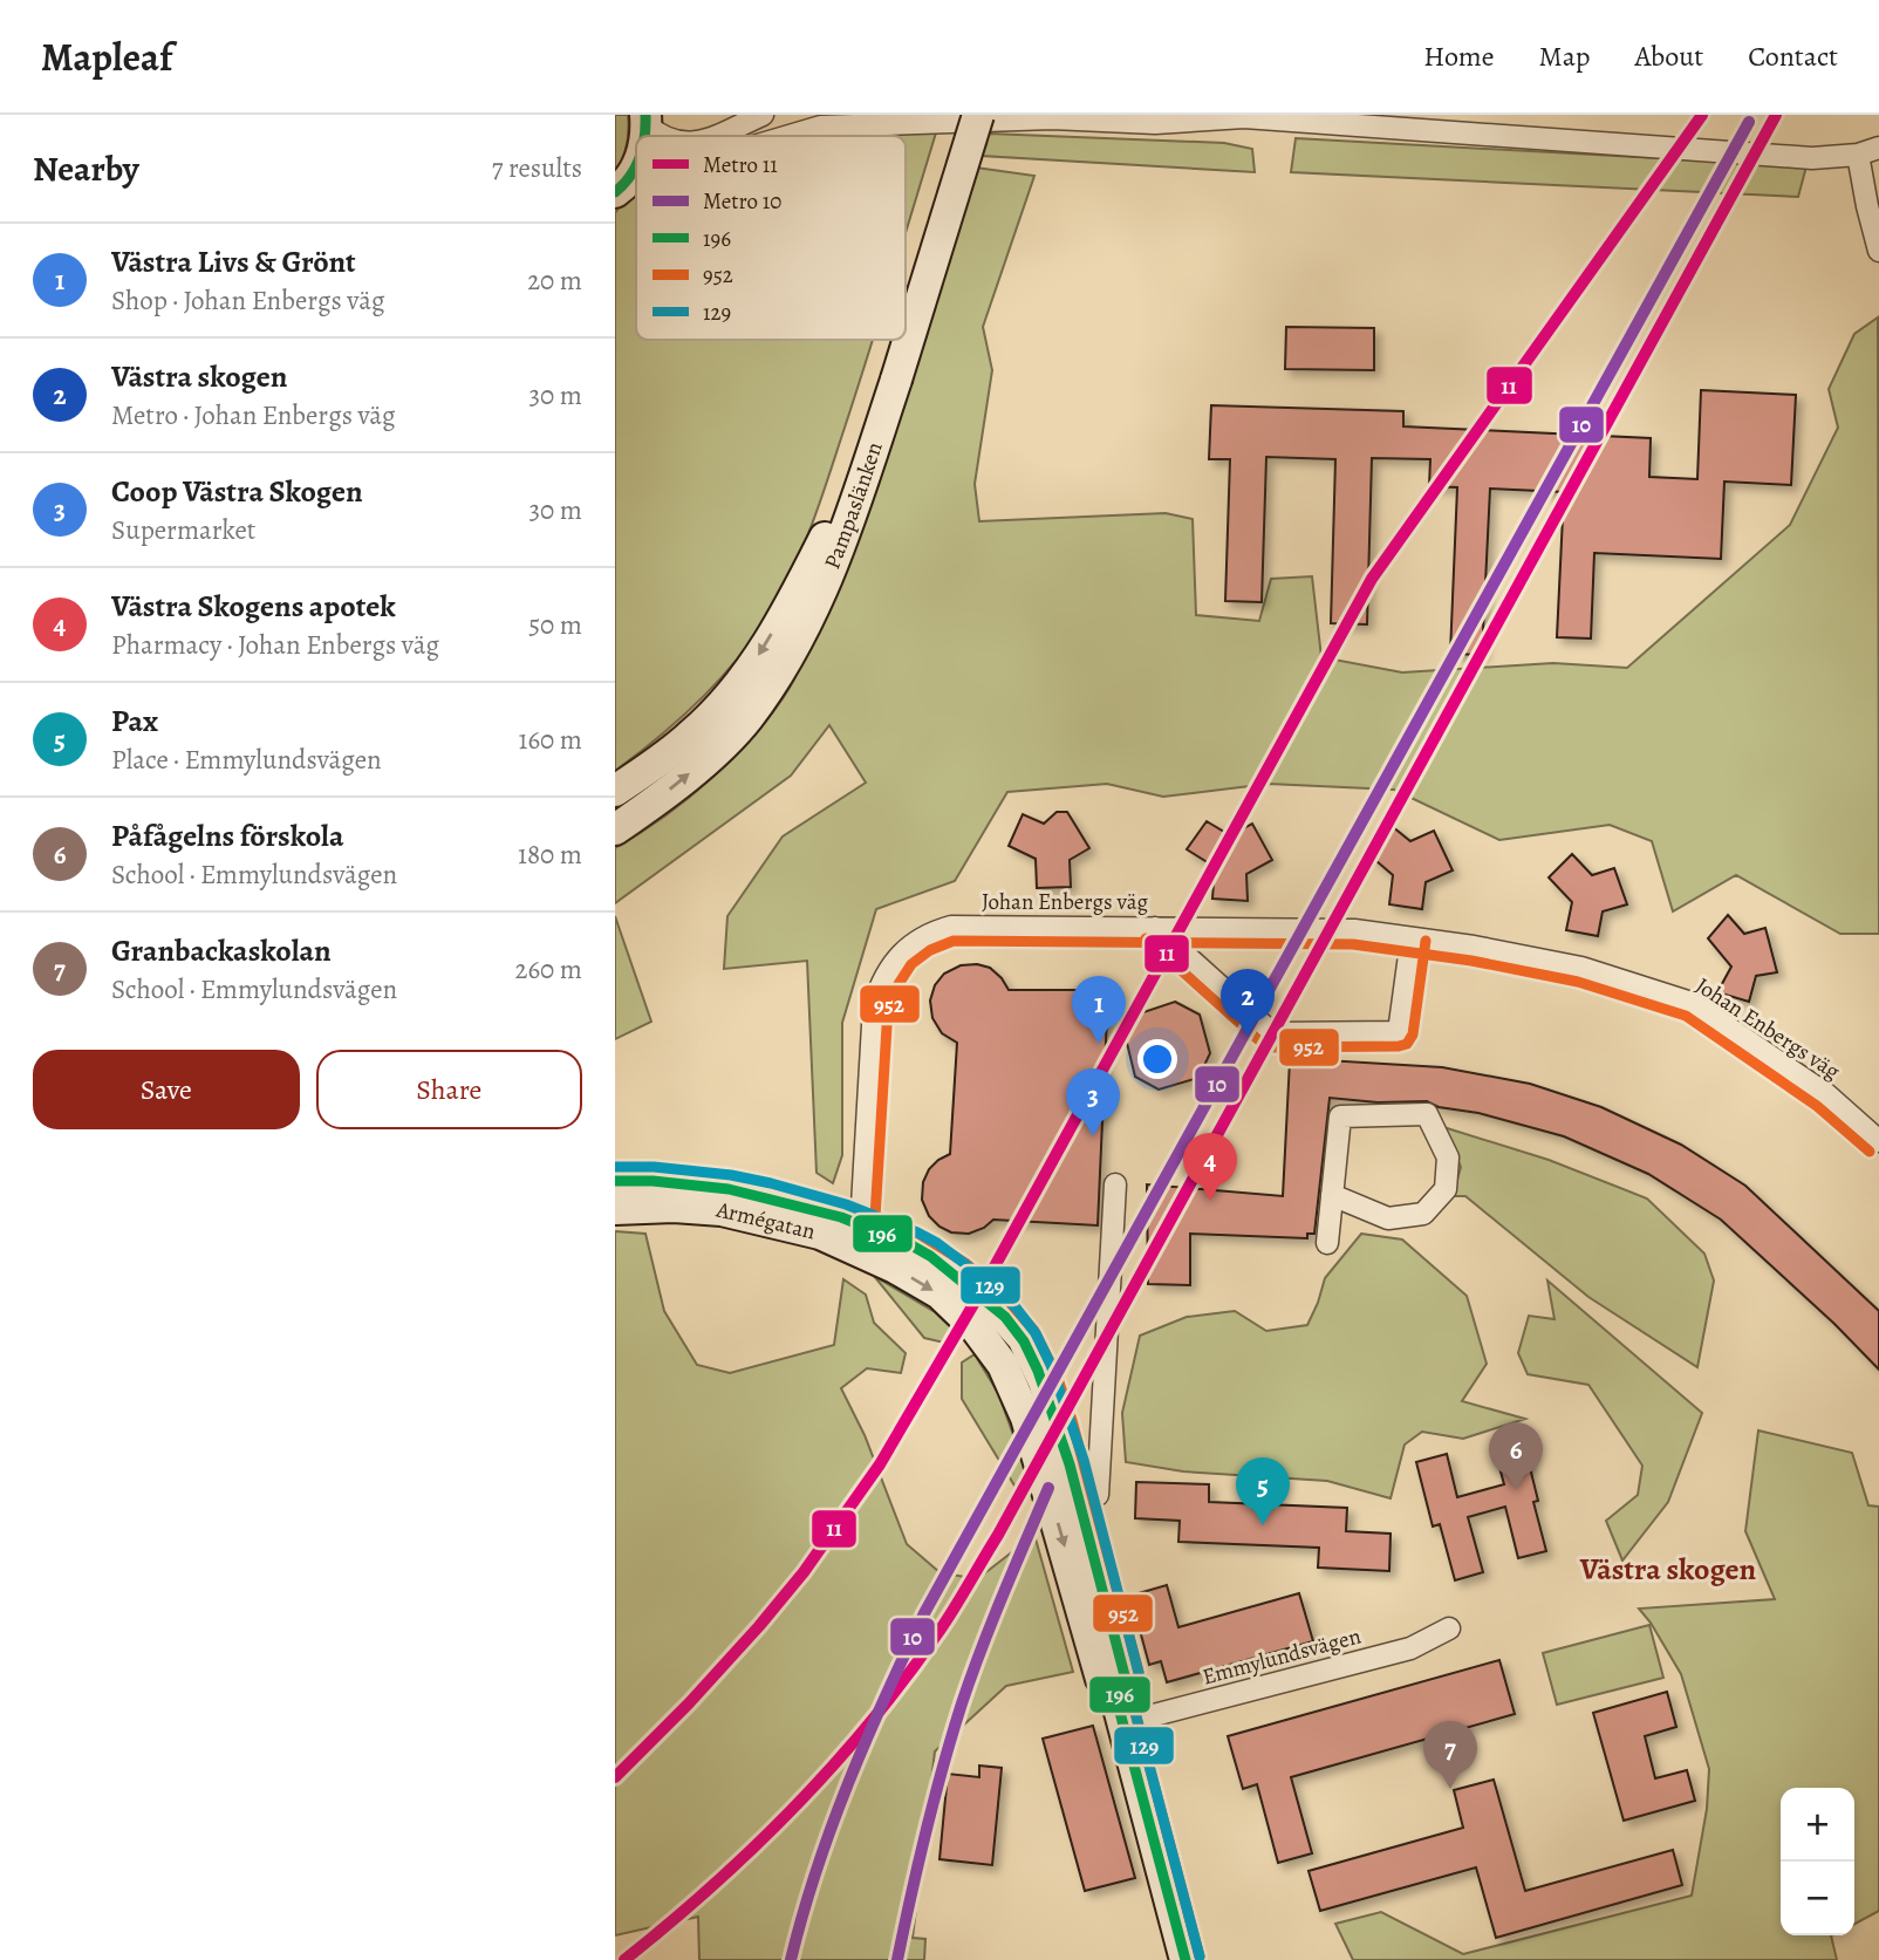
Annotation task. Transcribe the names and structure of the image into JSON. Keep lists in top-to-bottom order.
{
  "streets": {
    "main road": ["Pampaslänken", "Armégatan"],
    "street": ["Johan Enbergs väg", "Emmylundsvägen"]
  },
  "crossings": [
    ["Johan Enbergs väg", "Armégatan"],
    ["Armégatan", "Emmylundsvägen"]
  ],
  "districts": ["Västra skogen"],
  "lines": [
    "metro line 11",
    "transit line 196",
    "metro line 10",
    "transit line 952",
    "transit line 129"
  ],
  "legend": [
    "Metro 11",
    "Metro 10",
    "196",
    "952",
    "129"
  ],
  "page": {
    "header": "Mapleaf",
    "nav": [
      "Home",
      "Map",
      "About",
      "Contact"
    ],
    "heading": ["Nearby", "7 results"],
    "list": [
      {
        "mark": "1",
        "name": "Västra Livs & Grönt",
        "note": "Shop · Johan Enbergs väg",
        "value": "20 m"
      },
      {
        "mark": "2",
        "name": "Västra skogen",
        "note": "Metro · Johan Enbergs väg",
        "value": "30 m"
      },
      {
        "mark": "3",
        "name": "Coop Västra Skogen",
        "note": "Supermarket",
        "value": "30 m"
      },
      {
        "mark": "4",
        "name": "Västra Skogens apotek",
        "note": "Pharmacy · Johan Enbergs väg",
        "value": "50 m"
      },
      {
        "mark": "5",
        "name": "Pax",
        "note": "Place · Emmylundsvägen",
        "value": "160 m"
      },
      {
        "mark": "6",
        "name": "Påfågelns förskola",
        "note": "School · Emmylundsvägen",
        "value": "180 m"
      },
      {
        "mark": "7",
        "name": "Granbackaskolan",
        "note": "School · Emmylundsvägen",
        "value": "260 m"
      }
    ],
    "pins": [
      "2",
      "1",
      "3",
      "4",
      "6",
      "5",
      "7"
    ],
    "buttons": ["Save", "Share"],
    "map_buttons": ["+", "−"]
  }
}
